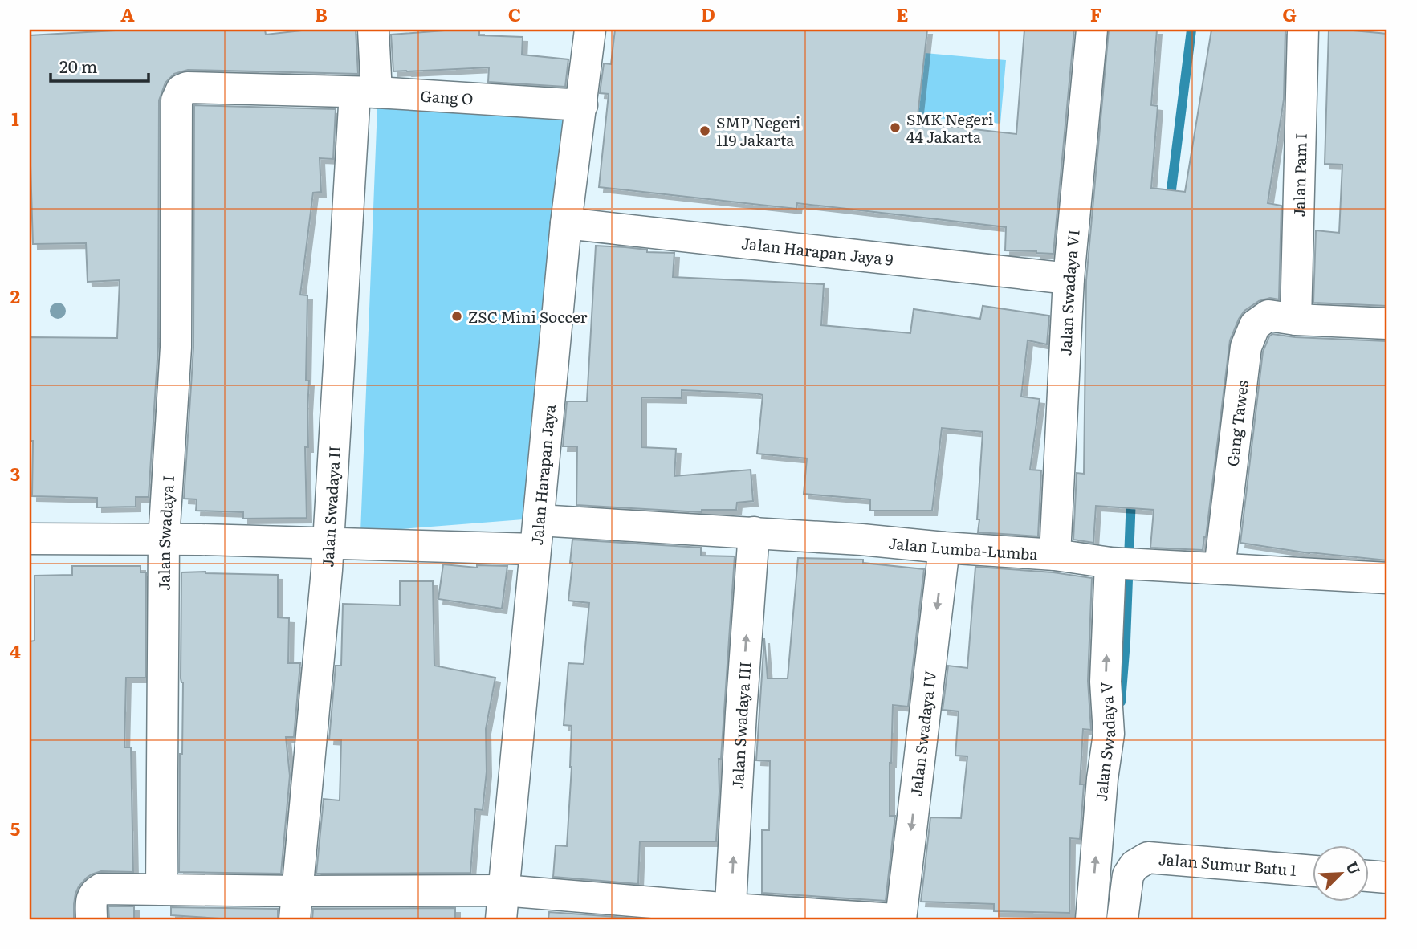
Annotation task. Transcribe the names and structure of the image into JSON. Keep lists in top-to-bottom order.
{
  "streets": {
    "street": [
      "Gang O",
      "Jalan Pam I",
      "Jalan Harapan Jaya 9",
      "Jalan Swadaya VI",
      "Gang Tawes",
      "Jalan Harapan Jaya",
      "Jalan Swadaya II",
      "Jalan Swadaya I",
      "Jalan Lumba-Lumba",
      "Jalan Swadaya III",
      "Jalan Swadaya IV",
      "Jalan Swadaya V",
      "Jalan Sumur Batu 1"
    ]
  },
  "crossings": [
    ["Gang O", "Jalan Harapan Jaya"],
    ["Gang O", "Jalan Swadaya II"],
    ["Gang O", "Jalan Swadaya I"],
    ["Jalan Pam I", "Gang Tawes"],
    ["Jalan Harapan Jaya 9", "Jalan Swadaya VI"],
    ["Jalan Harapan Jaya 9", "Jalan Harapan Jaya"],
    ["Jalan Swadaya VI", "Jalan Lumba-Lumba"],
    ["Gang Tawes", "Jalan Lumba-Lumba"],
    ["Jalan Harapan Jaya", "Jalan Lumba-Lumba"],
    ["Jalan Swadaya II", "Jalan Lumba-Lumba"],
    ["Jalan Swadaya I", "Jalan Lumba-Lumba"],
    ["Jalan Lumba-Lumba", "Jalan Swadaya III"],
    ["Jalan Lumba-Lumba", "Jalan Swadaya IV"],
    ["Jalan Lumba-Lumba", "Jalan Swadaya V"]
  ],
  "one_way": ["Jalan Swadaya III", "Jalan Swadaya IV", "Jalan Swadaya V"],
  "places": ["SMK Negeri 44 Jakarta", "SMP Negeri 119 Jakarta", "ZSC Mini Soccer"],
  "scale_bar": "20 m",
  "north": "top right",
  "grid": {
    "columns": [
      "A",
      "B",
      "C",
      "D",
      "E",
      "F",
      "G"
    ],
    "rows": [
      "1",
      "2",
      "3",
      "4",
      "5"
    ]
  }
}
